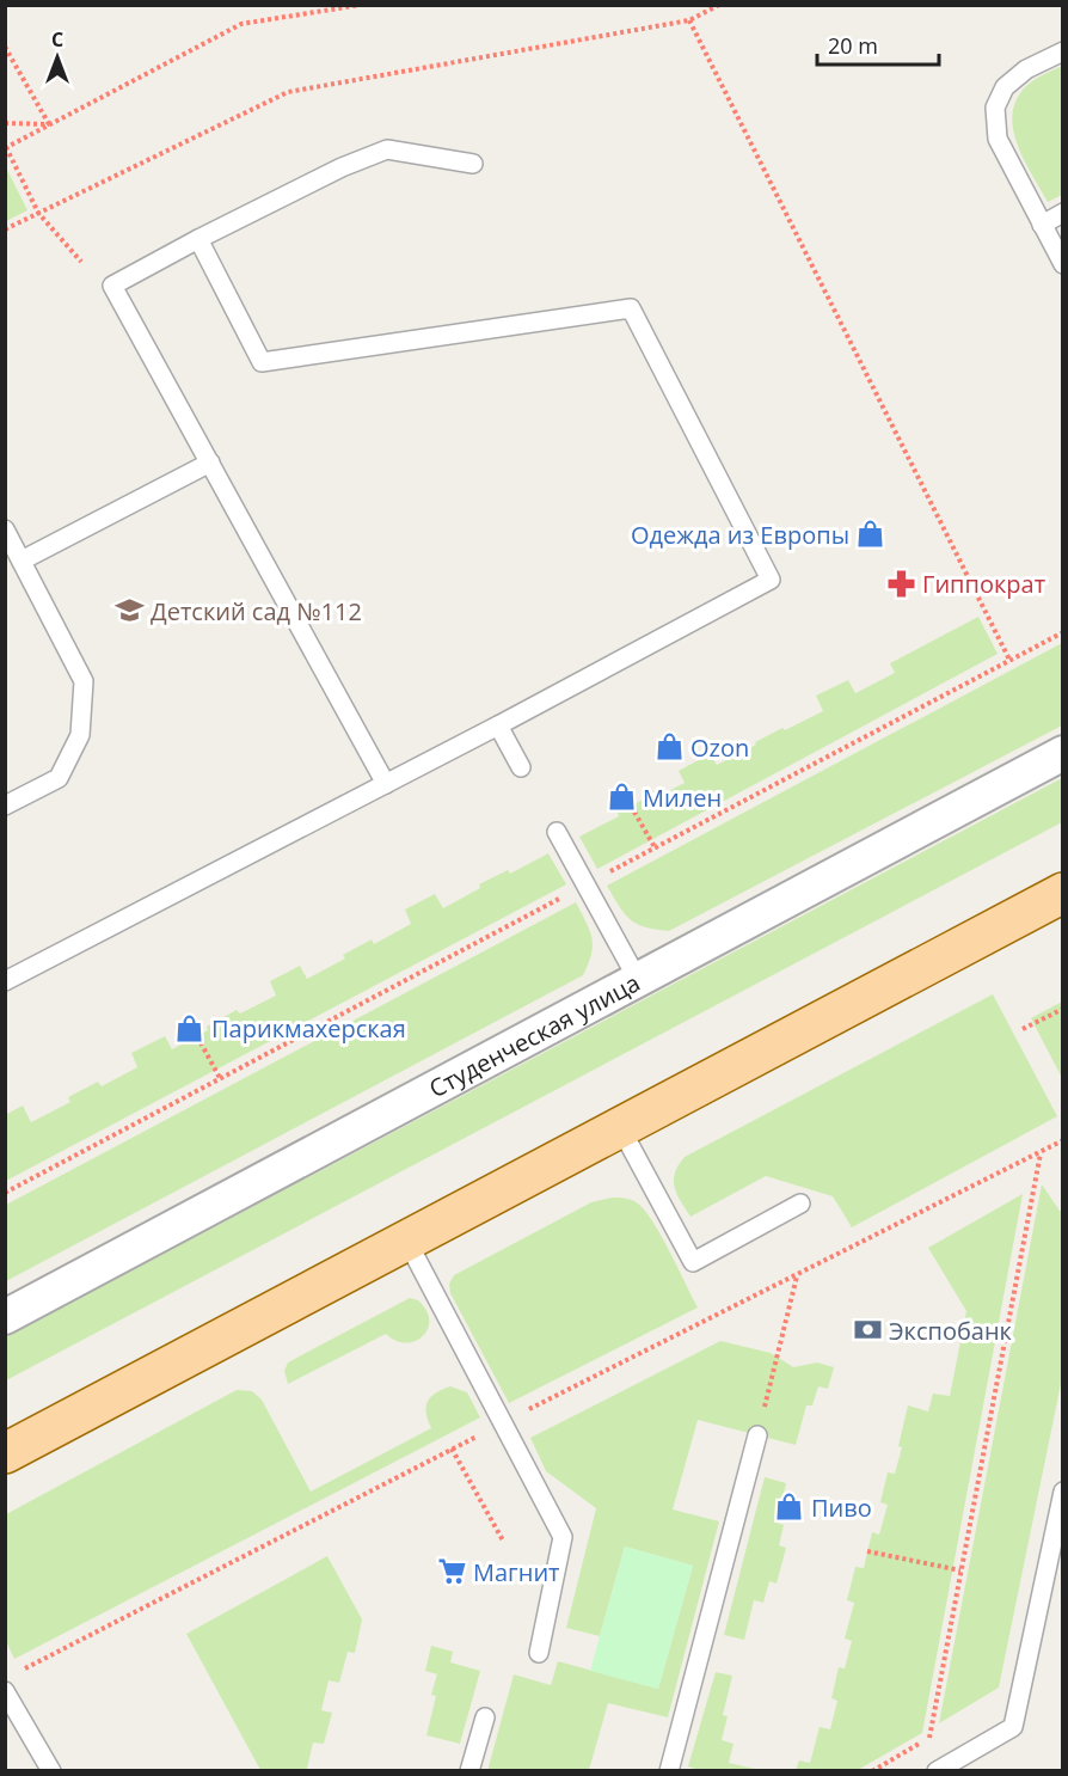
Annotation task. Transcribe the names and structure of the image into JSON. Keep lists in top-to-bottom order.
{
  "streets": {
    "street": ["Студенческая улица"]
  },
  "places": {
    "shop": [
      "Одежда из Европы",
      "Ozon",
      "Милен",
      "Парикмахерская",
      "Пиво"
    ],
    "pharmacy": ["Гиппократ"],
    "school or university": ["Детский сад №112"],
    "bank": ["Экспобанк"],
    "supermarket": ["Магнит"]
  },
  "scale_bar": "20 m",
  "north": "top"
}
